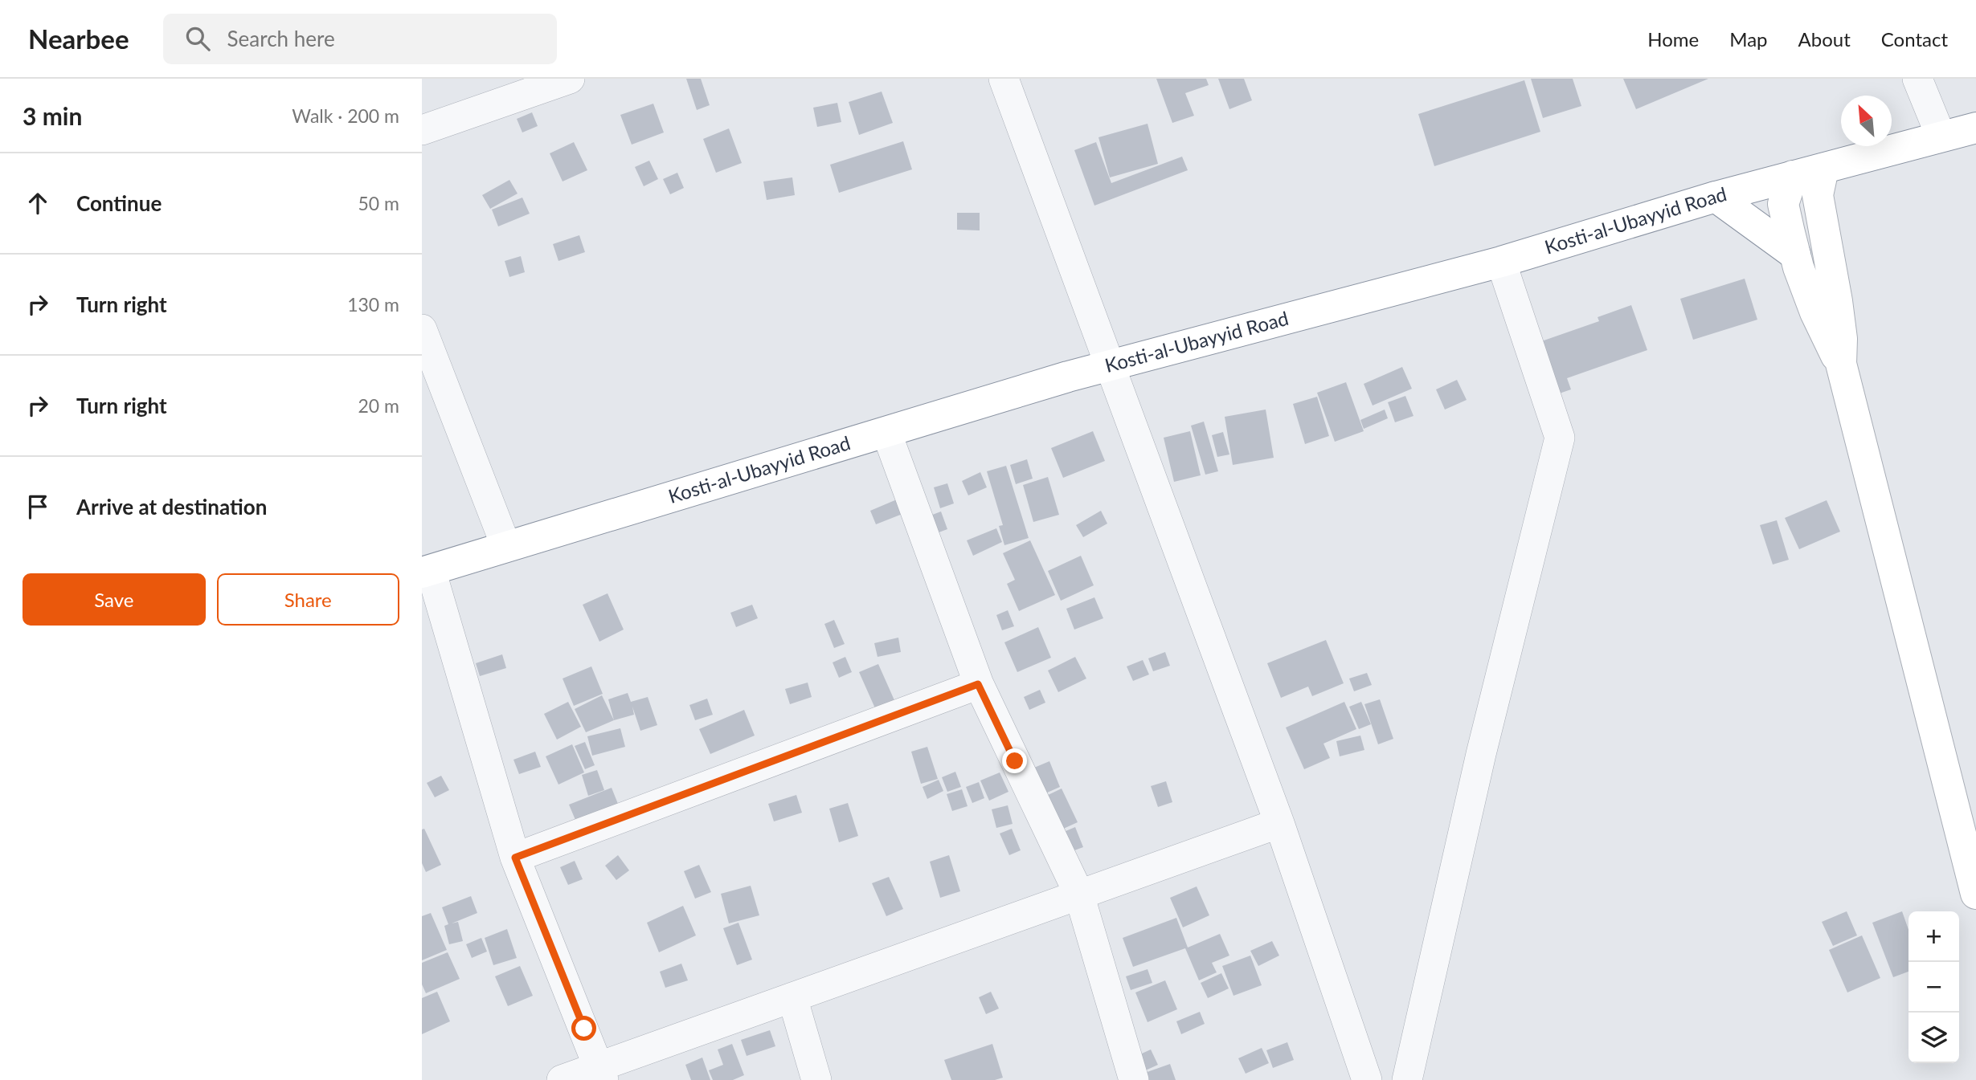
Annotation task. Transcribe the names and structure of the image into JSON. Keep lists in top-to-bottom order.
{
  "streets": {
    "main road": ["Kosti-al-Ubayyid Road"]
  },
  "north": "top left",
  "page": {
    "header": "Nearbee",
    "search": "Search here",
    "nav": [
      "Home",
      "Map",
      "About",
      "Contact"
    ],
    "heading": ["3 min", "Walk · 200 m"],
    "list": [
      ["Continue", "50 m"],
      ["Turn right", "130 m"],
      ["Turn right", "20 m"],
      "Arrive at destination"
    ],
    "buttons": ["Save", "Share"],
    "map_buttons": ["+", "−"]
  }
}
